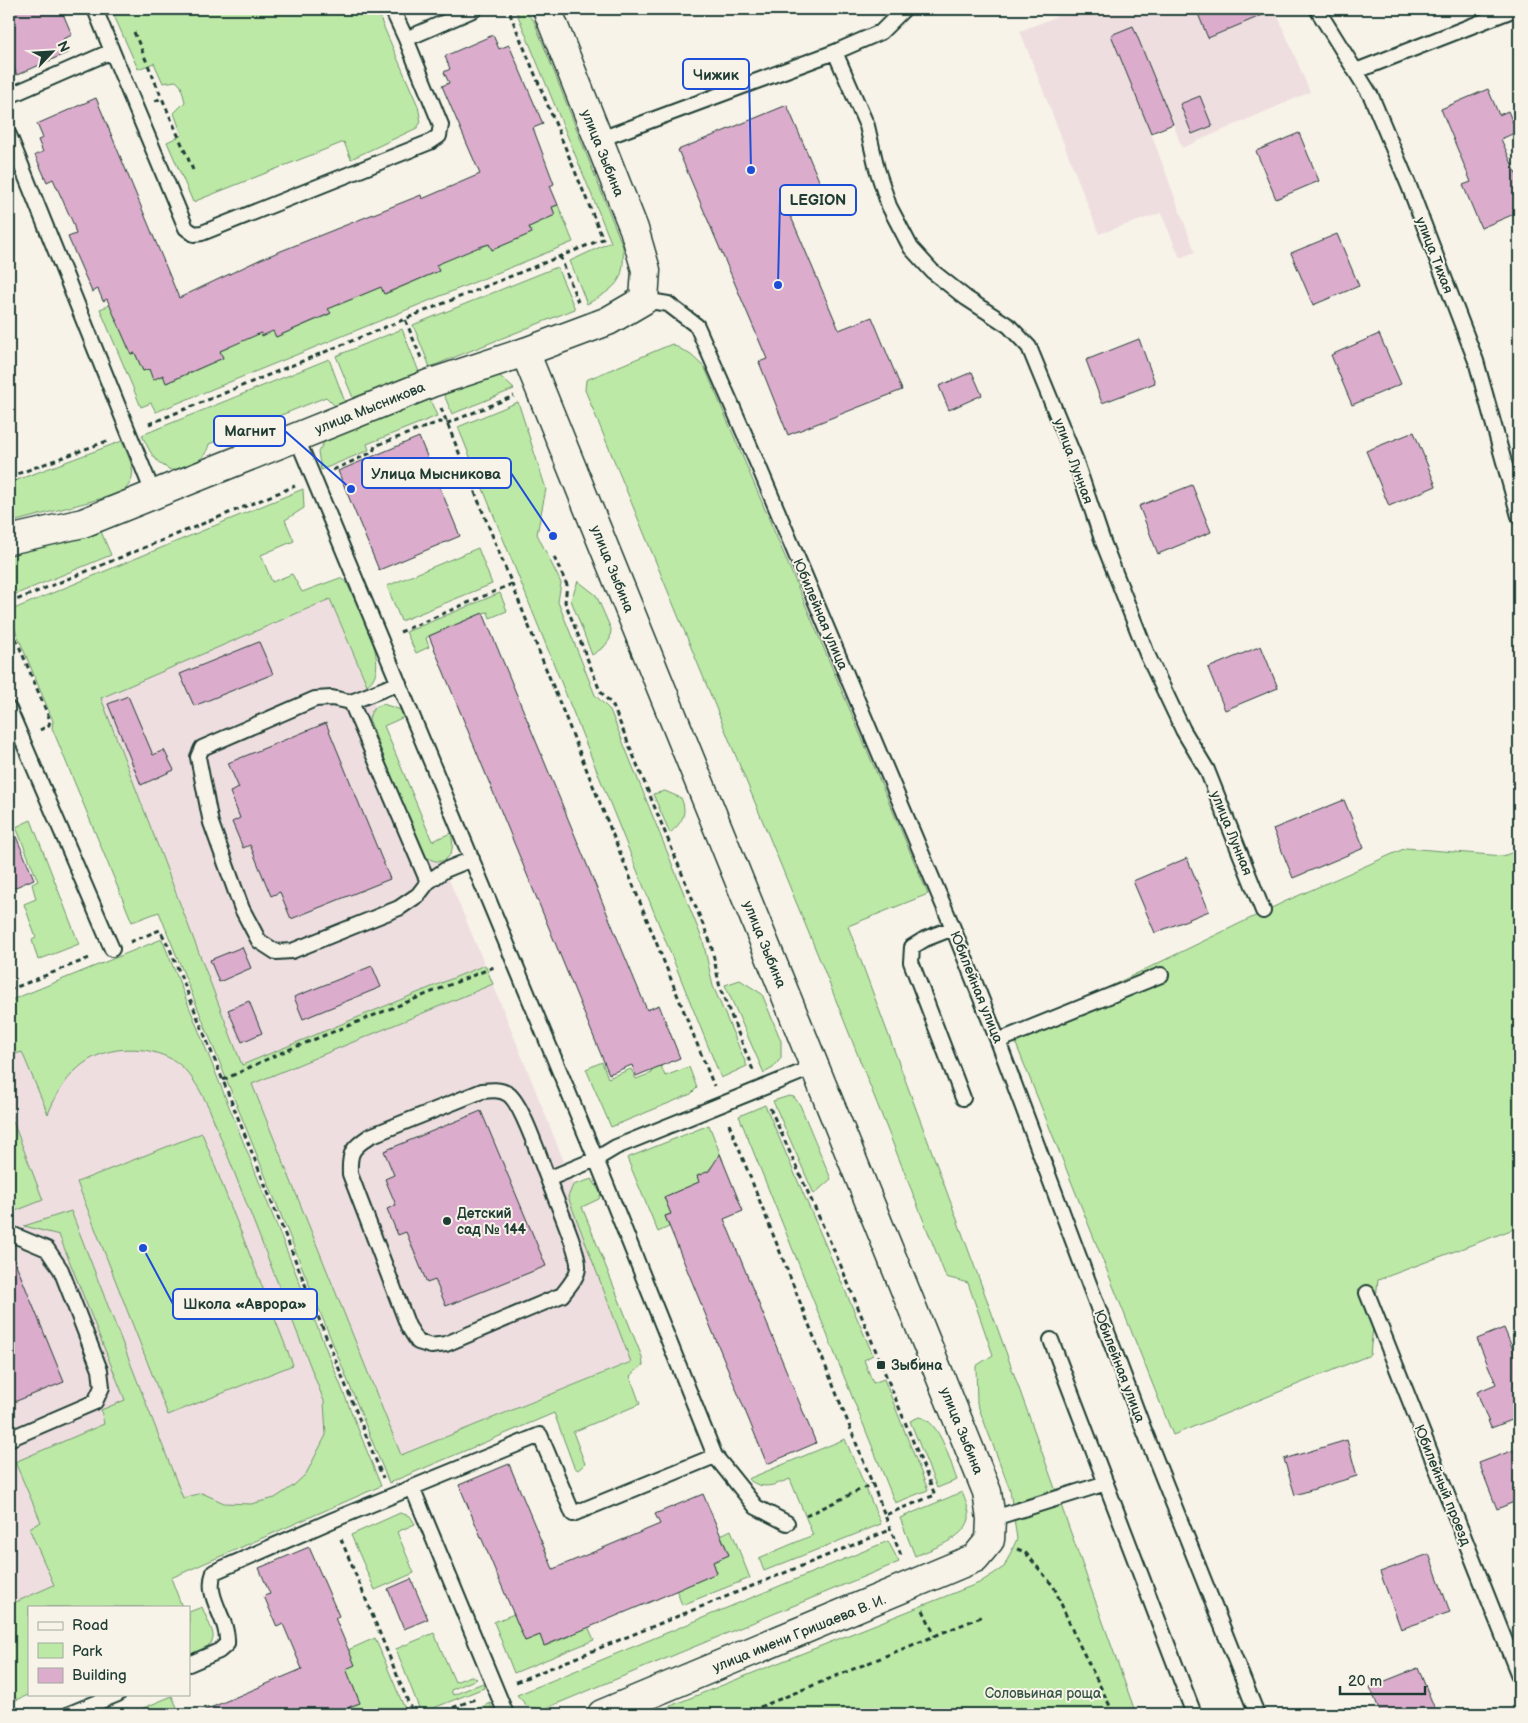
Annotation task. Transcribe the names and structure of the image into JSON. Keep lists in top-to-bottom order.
{
  "streets": {
    "street": ["улица Зыбина", "улица Мысникова", "улица имени Гришаева В. И."],
    "lane": [
      "улица Тихая",
      "улица Лунная",
      "Юбилейная улица",
      "Юбилейный проезд"
    ]
  },
  "crossings": [
    ["улица Зыбина", "улица Мысникова"],
    ["улица Зыбина", "Юбилейная улица"],
    ["улица Зыбина", "улица имени Гришаева В. И."],
    ["улица Мысникова", "Юбилейная улица"]
  ],
  "parks": ["Соловьиная роща"],
  "places": {
    "other": [
      "Чижик",
      "LEGION",
      "Магнит",
      "Улица Мысникова",
      "Детский сад № 144",
      "Школа «Аврора»"
    ],
    "transit": ["Зыбина"]
  },
  "legend": ["Road", "Park", "Building"],
  "scale_bar": "20 m",
  "north": "top right"
}
